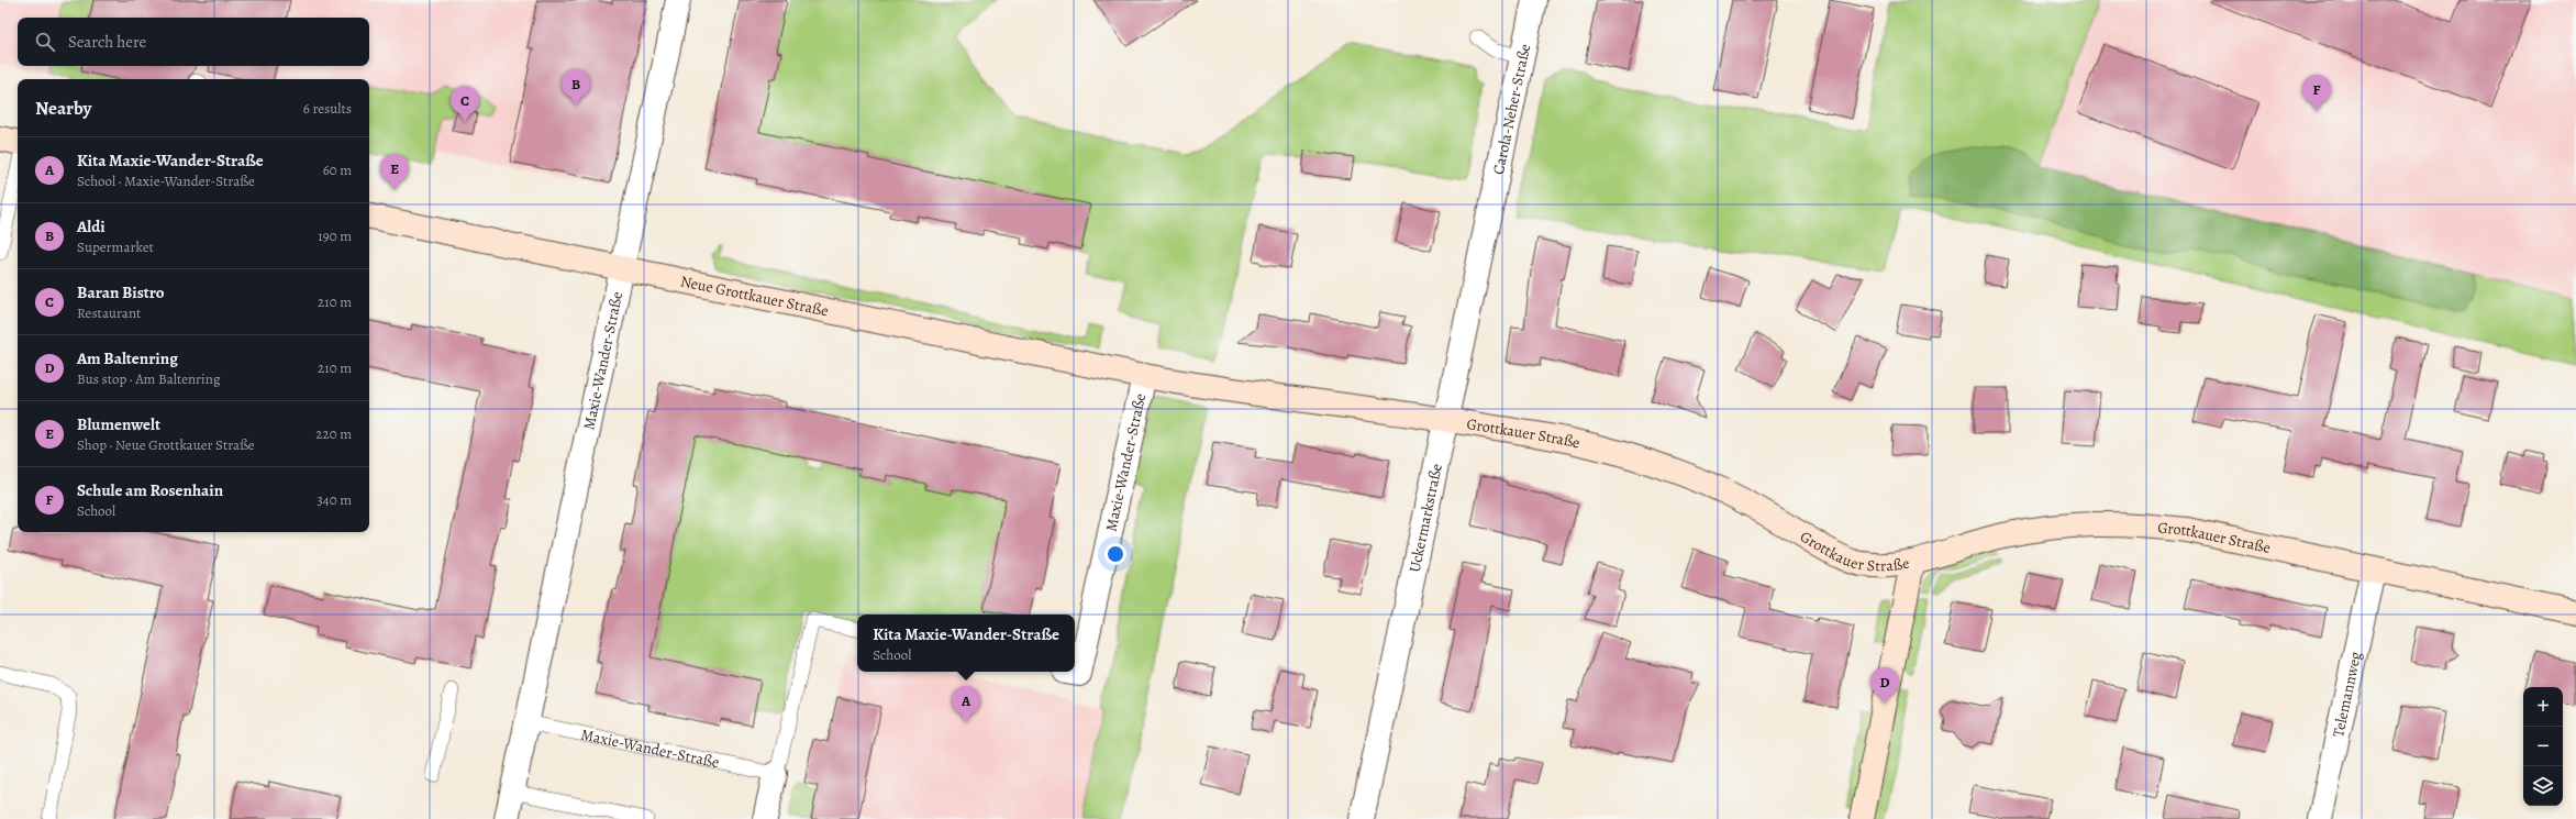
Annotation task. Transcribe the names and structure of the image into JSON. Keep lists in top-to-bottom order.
{
  "streets": {
    "street": [
      "Carola-Neher-Straße",
      "Neue Grottkauer Straße",
      "Maxie-Wander-Straße",
      "Grottkauer Straße",
      "Uckermarkstraße",
      "Telemannweg"
    ]
  },
  "crossings": [
    ["Carola-Neher-Straße", "Uckermarkstraße"],
    ["Neue Grottkauer Straße", "Maxie-Wander-Straße"],
    ["Neue Grottkauer Straße", "Grottkauer Straße"],
    ["Maxie-Wander-Straße", "Grottkauer Straße"],
    ["Grottkauer Straße", "Uckermarkstraße"],
    ["Grottkauer Straße", "Telemannweg"]
  ],
  "page": {
    "search": "Search here",
    "pins": [
      "B",
      "F",
      "C",
      "E",
      "D",
      "A"
    ],
    "heading": ["Nearby", "6 results"],
    "list": [
      {
        "mark": "A",
        "name": "Kita Maxie-Wander-Straße",
        "note": "School · Maxie-Wander-Straße",
        "value": "60 m"
      },
      {
        "mark": "B",
        "name": "Aldi",
        "note": "Supermarket",
        "value": "190 m"
      },
      {
        "mark": "C",
        "name": "Baran Bistro",
        "note": "Restaurant",
        "value": "210 m"
      },
      {
        "mark": "D",
        "name": "Am Baltenring",
        "note": "Bus stop · Am Baltenring",
        "value": "210 m"
      },
      {
        "mark": "E",
        "name": "Blumenwelt",
        "note": "Shop · Neue Grottkauer Straße",
        "value": "220 m"
      },
      {
        "mark": "F",
        "name": "Schule am Rosenhain",
        "note": "School",
        "value": "340 m"
      }
    ],
    "popup": ["Kita Maxie-Wander-Straße", "School"],
    "map_buttons": ["+", "−"]
  }
}
